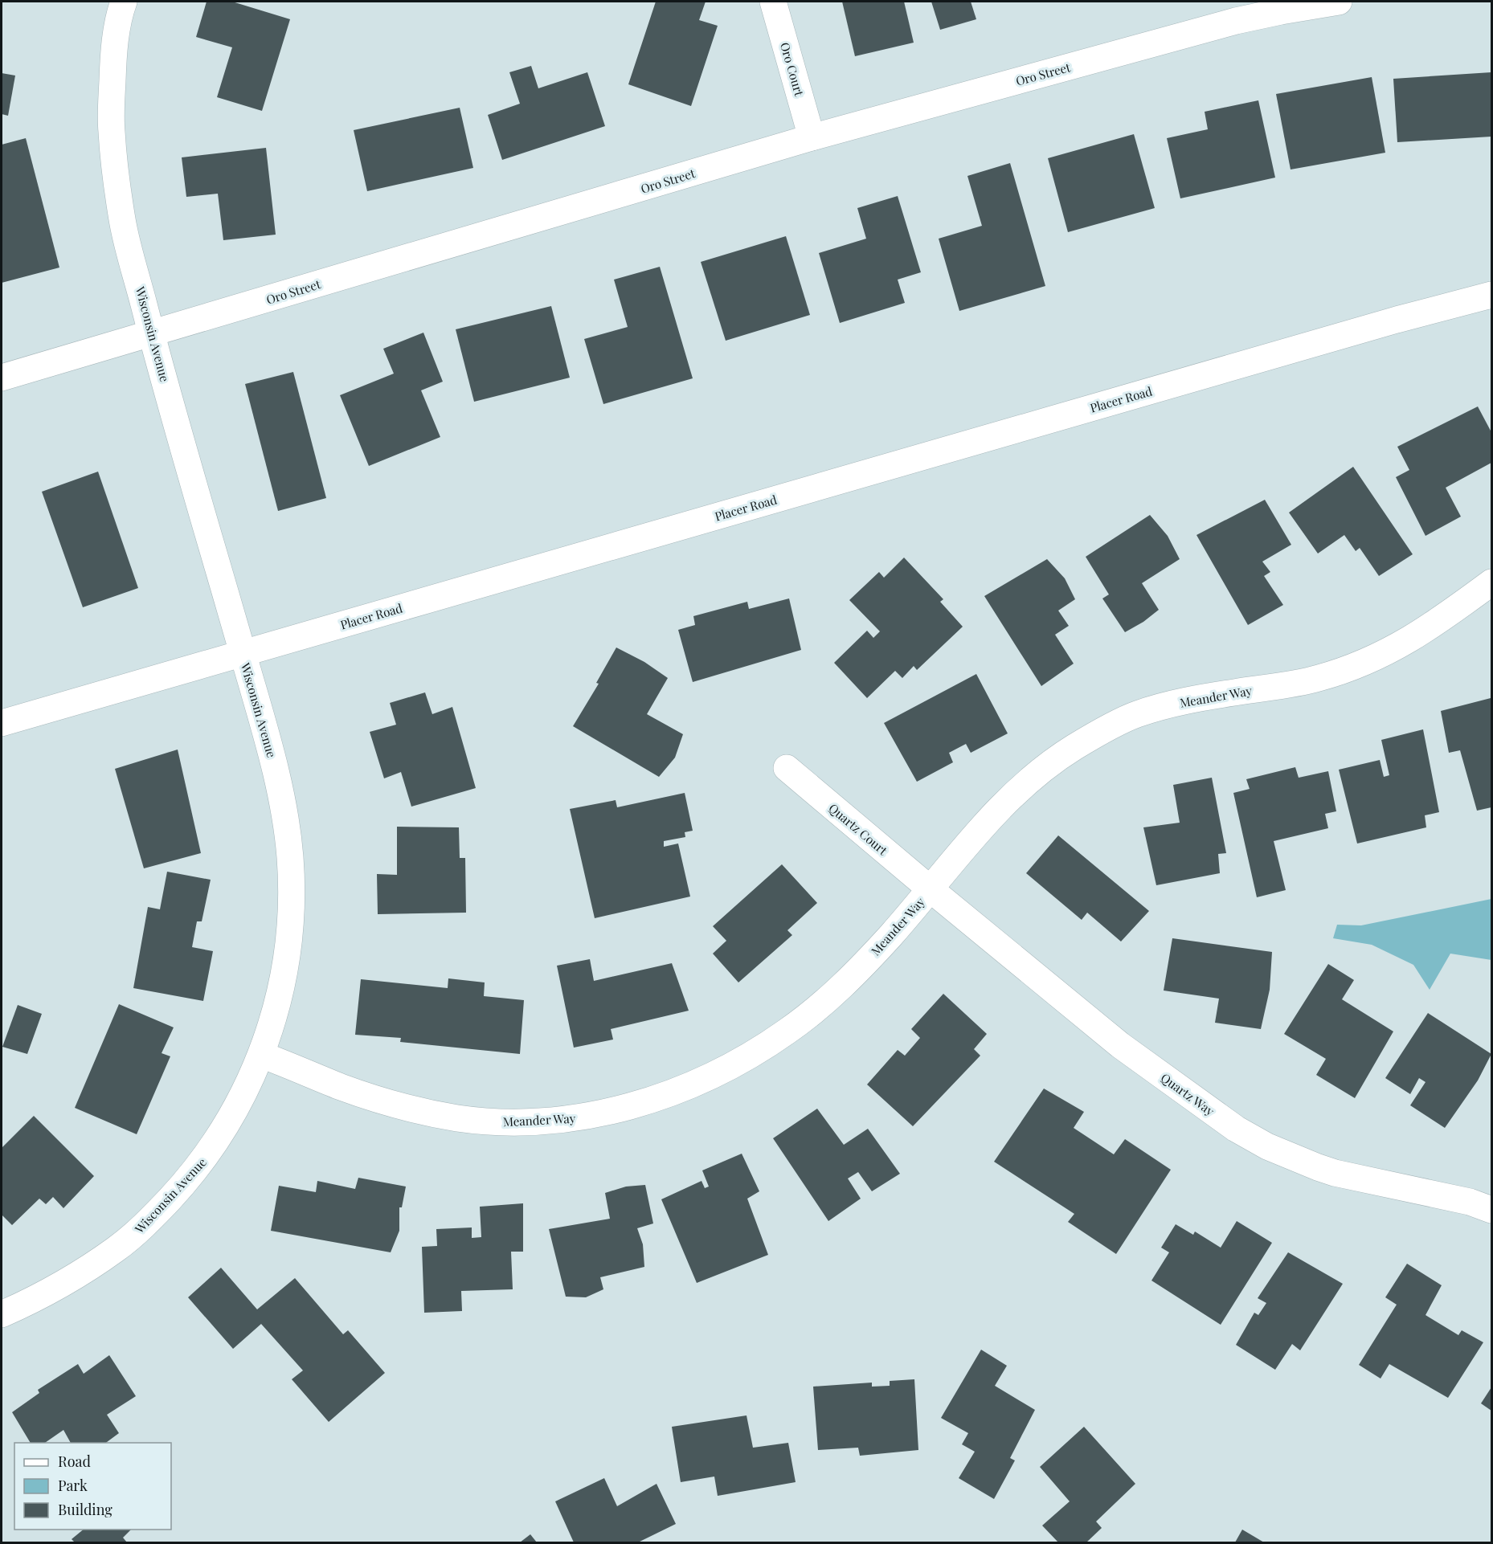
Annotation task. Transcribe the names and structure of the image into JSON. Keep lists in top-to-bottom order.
{
  "streets": {
    "street": [
      "Oro Court",
      "Oro Street",
      "Wisconsin Avenue",
      "Placer Road",
      "Meander Way",
      "Quartz Court",
      "Quartz Way"
    ]
  },
  "crossings": [
    ["Oro Court", "Oro Street"],
    ["Oro Street", "Wisconsin Avenue"],
    ["Wisconsin Avenue", "Placer Road"],
    ["Wisconsin Avenue", "Meander Way"],
    ["Meander Way", "Quartz Court"],
    ["Meander Way", "Quartz Way"],
    ["Quartz Court", "Quartz Way"]
  ],
  "legend": ["Road", "Park", "Building"]
}
